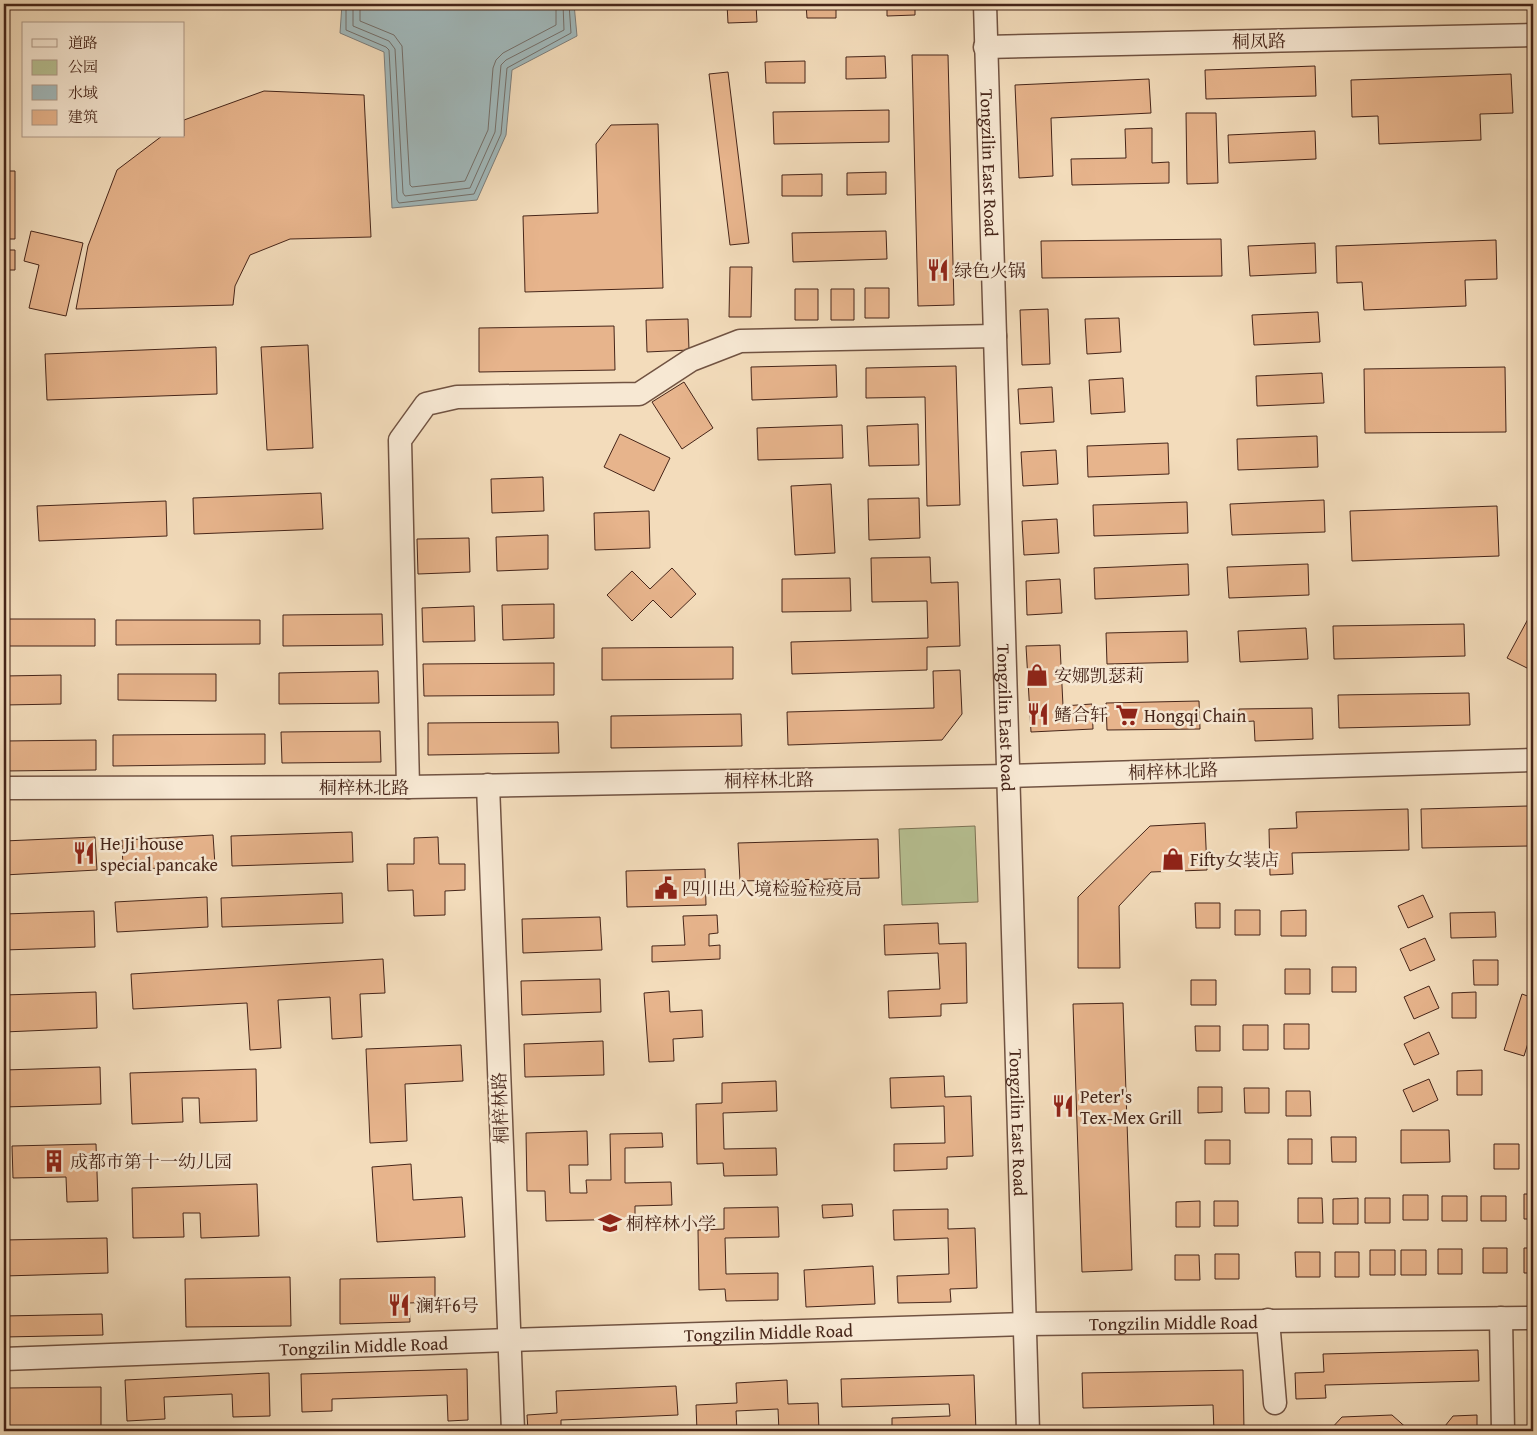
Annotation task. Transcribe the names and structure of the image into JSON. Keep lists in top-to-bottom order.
{
  "streets": {
    "street": [
      "桐凤路",
      "Tongzilin East Road",
      "桐梓林北路",
      "桐梓林路",
      "Tongzilin Middle Road"
    ]
  },
  "crossings": [
    ["桐凤路", "Tongzilin East Road"],
    ["Tongzilin East Road", "桐梓林北路"],
    ["Tongzilin East Road", "Tongzilin Middle Road"],
    ["桐梓林北路", "桐梓林路"],
    ["桐梓林路", "Tongzilin Middle Road"]
  ],
  "places": {
    "restaurant": [
      "绿色火锅",
      "鳍合轩",
      "He Ji house special pancake",
      "Peter's Tex-Mex Grill",
      "澜轩6号"
    ],
    "shop": ["安娜凯瑟莉", "Fifty女装店"],
    "supermarket": ["Hongqi Chain"],
    "public building": ["四川出入境检验检疫局"],
    "building": ["成都市第十一幼儿园"],
    "school or university": ["桐梓林小学"]
  },
  "legend": [
    "道路",
    "公园",
    "水域",
    "建筑"
  ]
}
